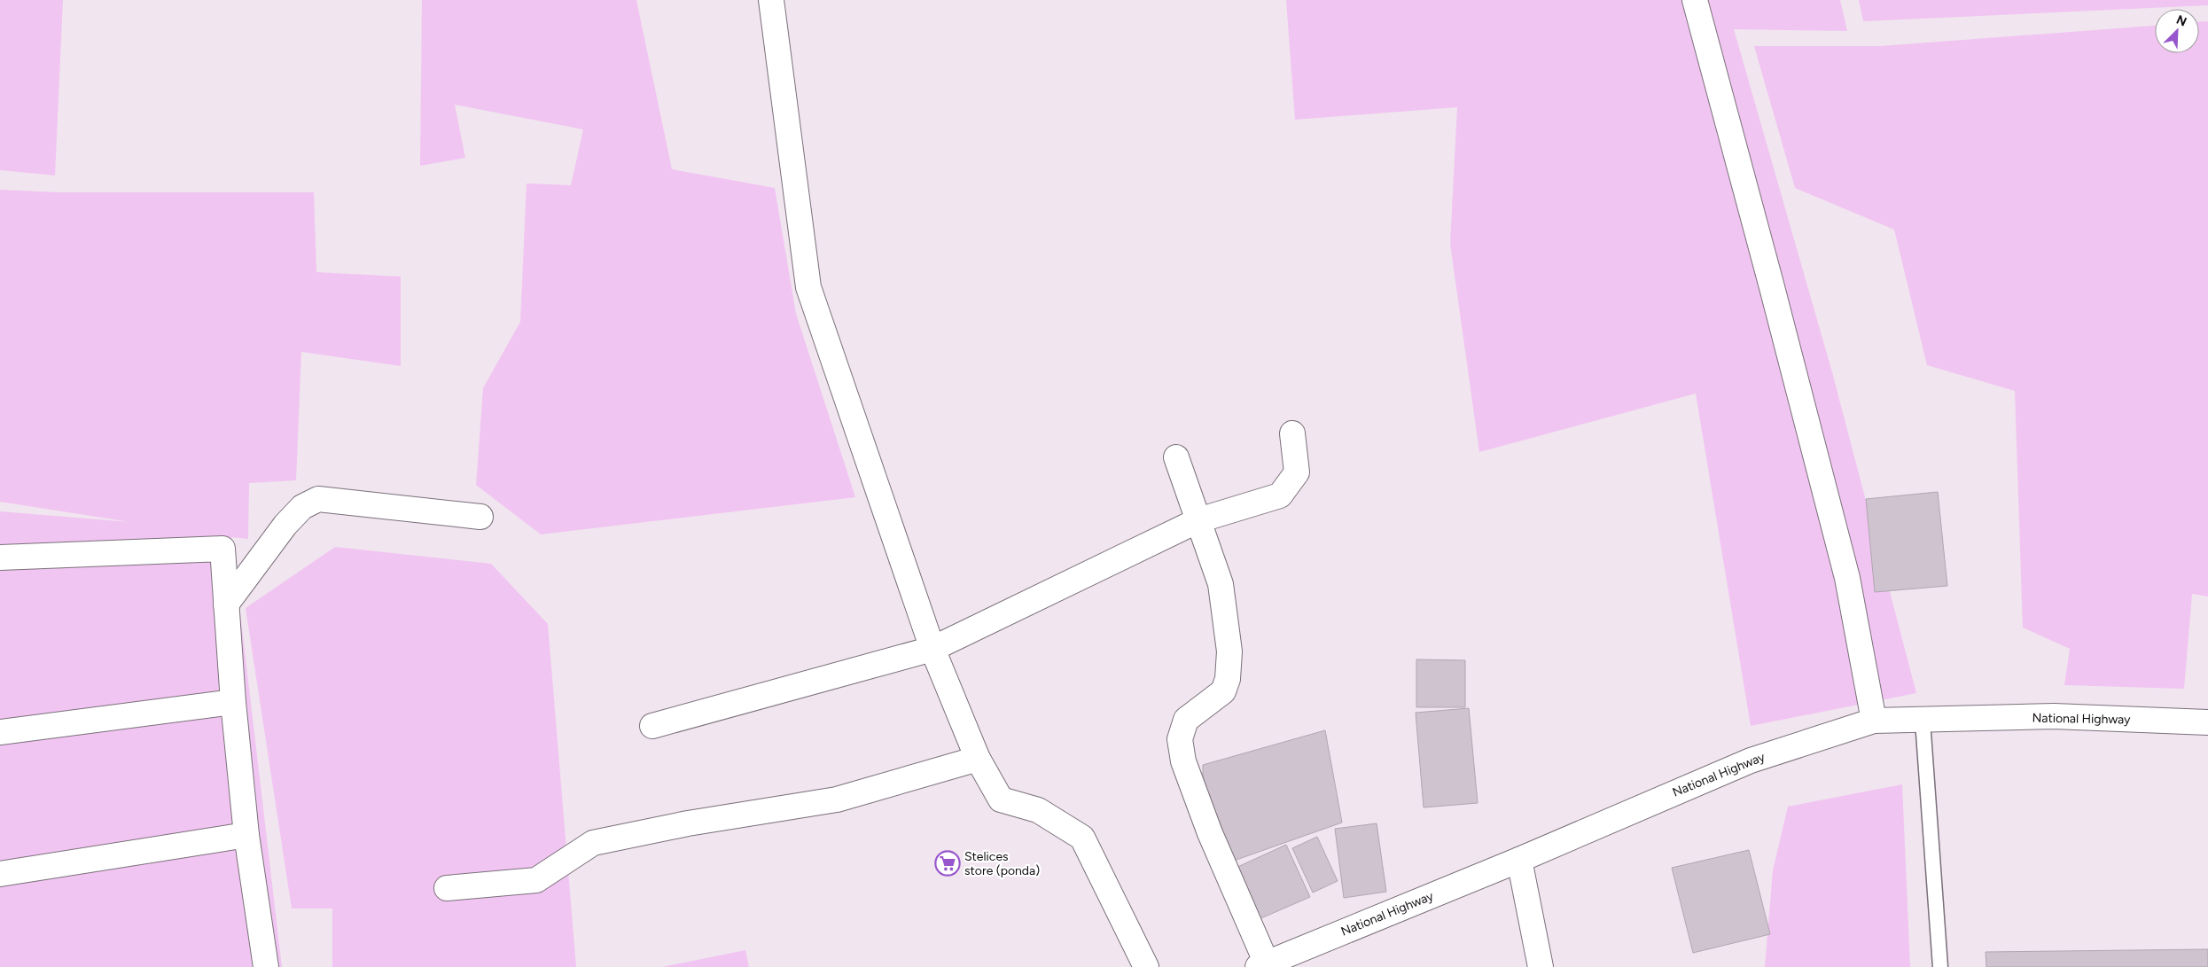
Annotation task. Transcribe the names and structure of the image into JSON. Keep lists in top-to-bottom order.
{
  "streets": {
    "street": ["National Highway"]
  },
  "places": {
    "supermarket": ["Stelices store (ponda)"]
  },
  "north": "top right"
}
